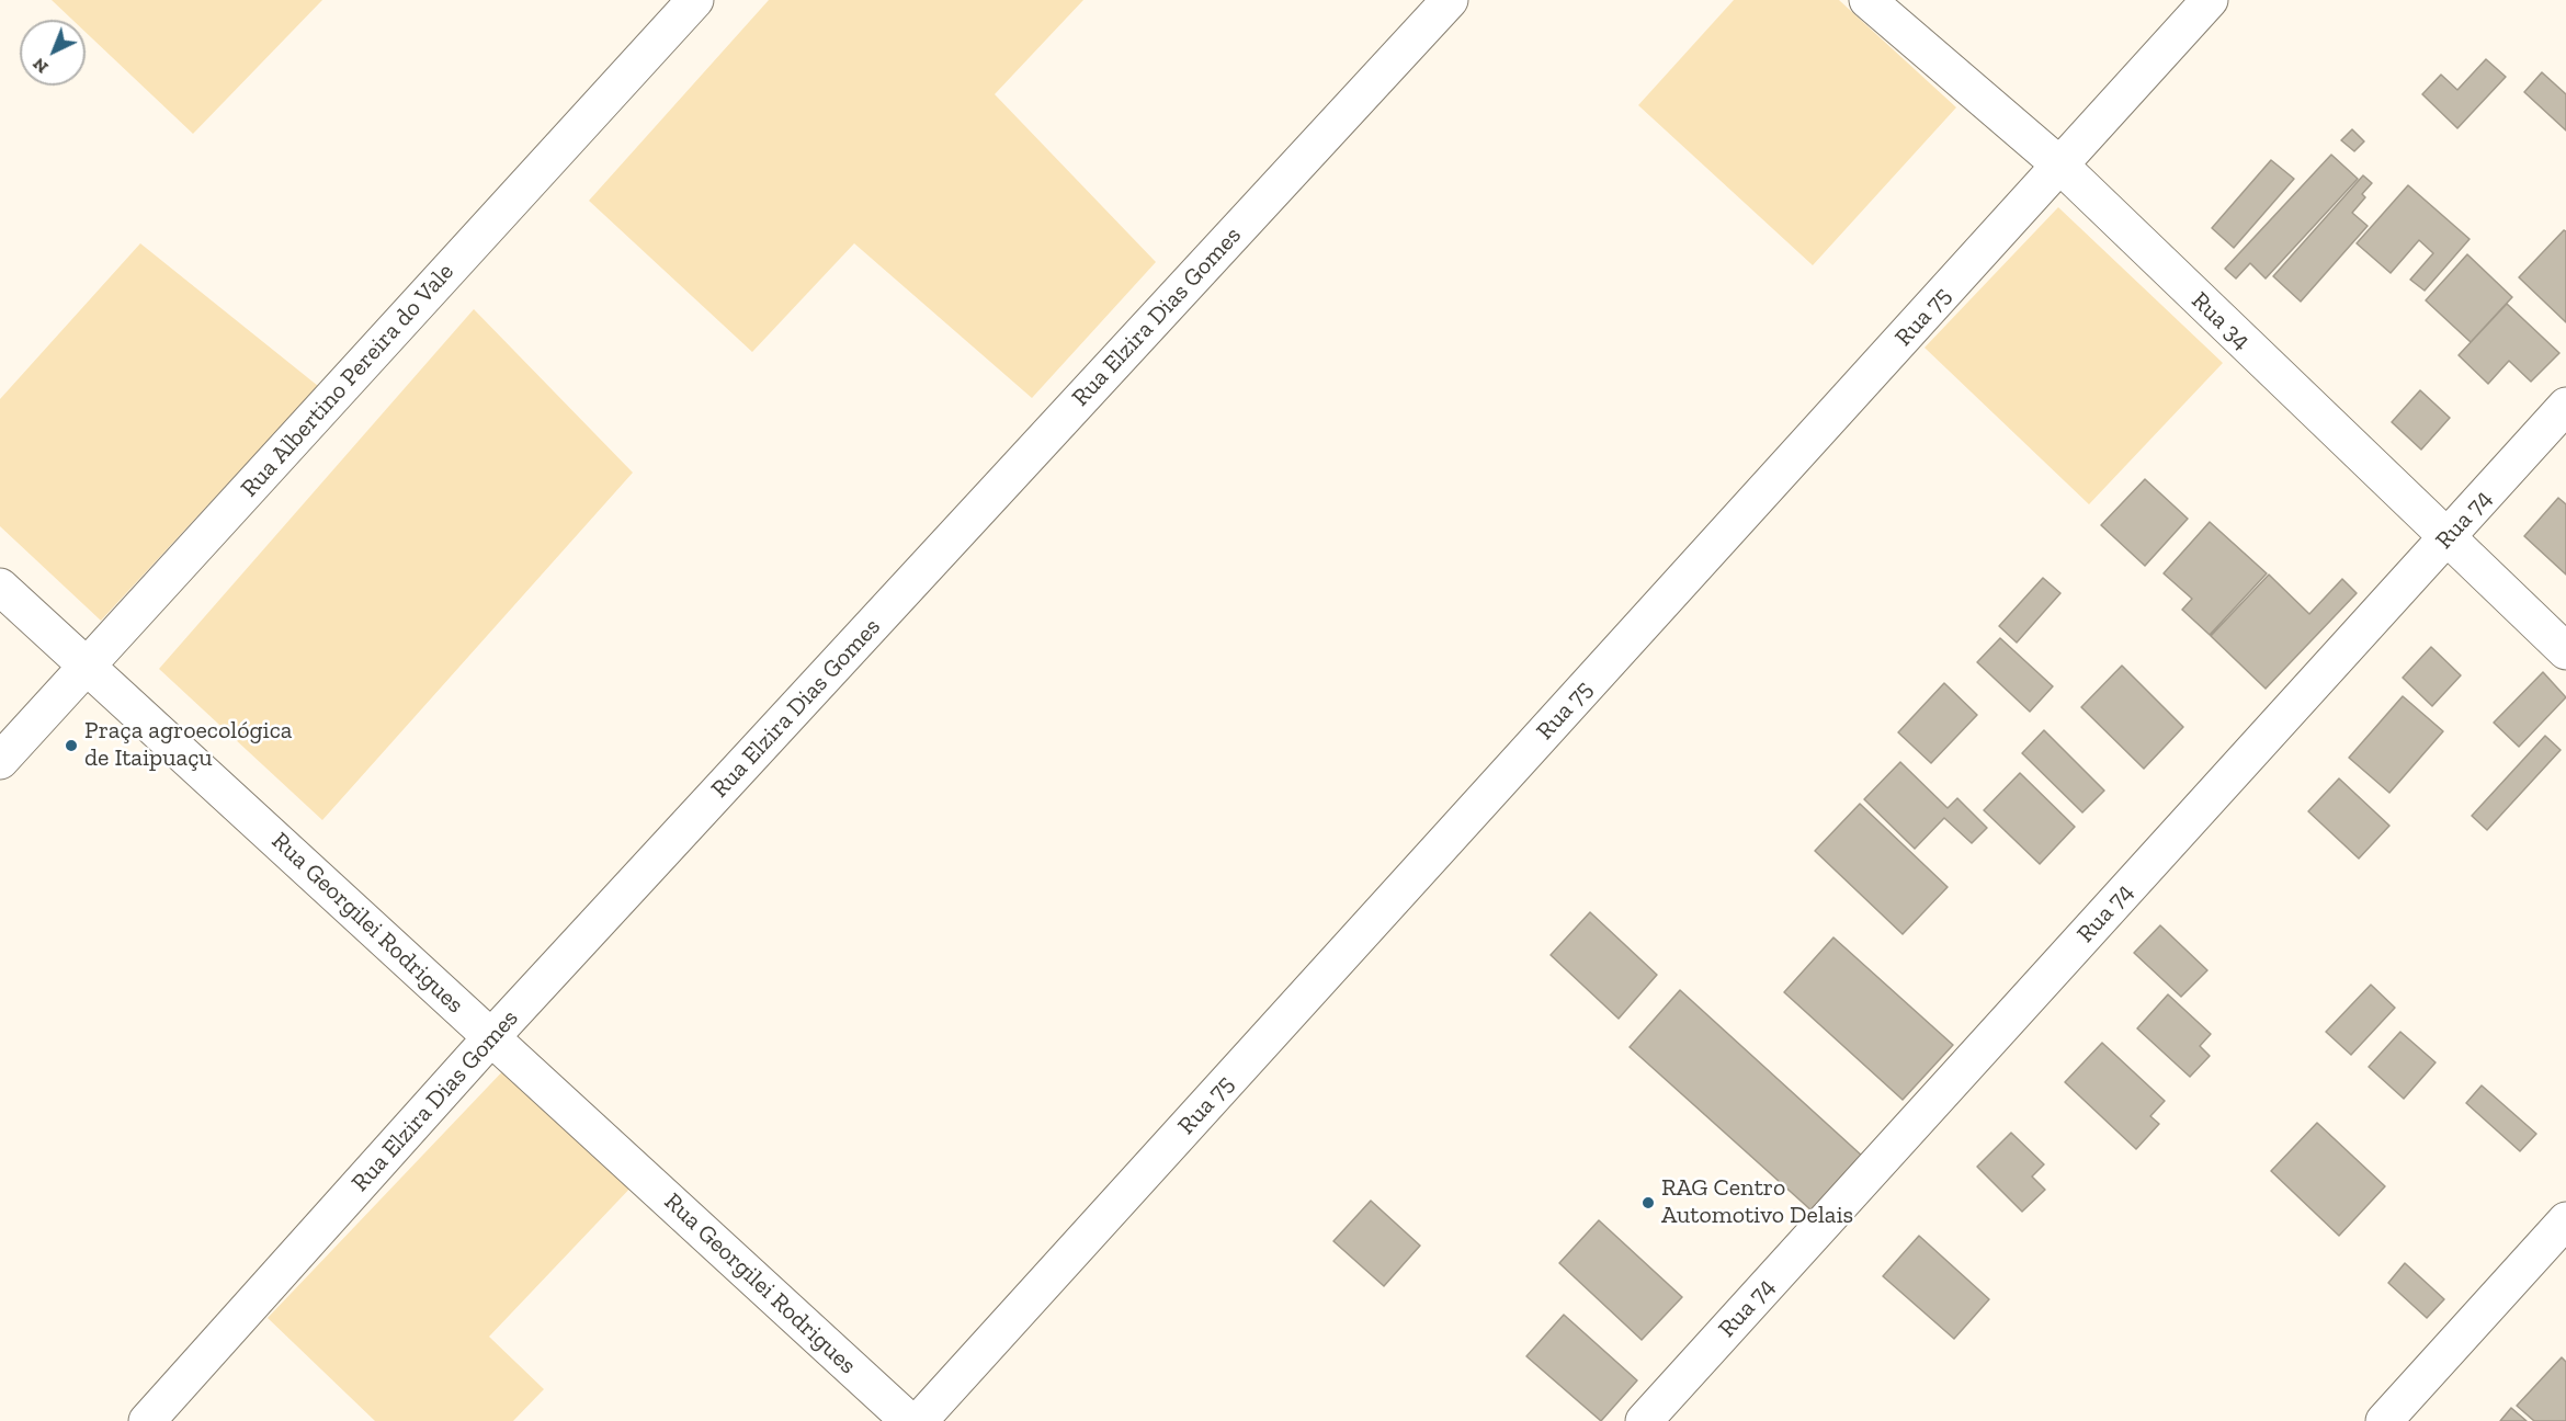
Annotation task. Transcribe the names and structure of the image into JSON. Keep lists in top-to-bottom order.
{
  "streets": {
    "street": [
      "Rua Elzira Dias Gomes",
      "Rua 75",
      "Rua 34",
      "Rua Albertino Pereira do Vale",
      "Rua 74",
      "Rua Georgilei Rodrigues"
    ]
  },
  "crossings": [
    ["Rua Elzira Dias Gomes", "Rua Georgilei Rodrigues"],
    ["Rua 75", "Rua 34"],
    ["Rua 34", "Rua 74"],
    ["Rua Albertino Pereira do Vale", "Rua Georgilei Rodrigues"]
  ],
  "places": ["Praça agroecológica de Itaipuaçu", "RAG Centro Automotivo Delais"],
  "north": "bottom left"
}
